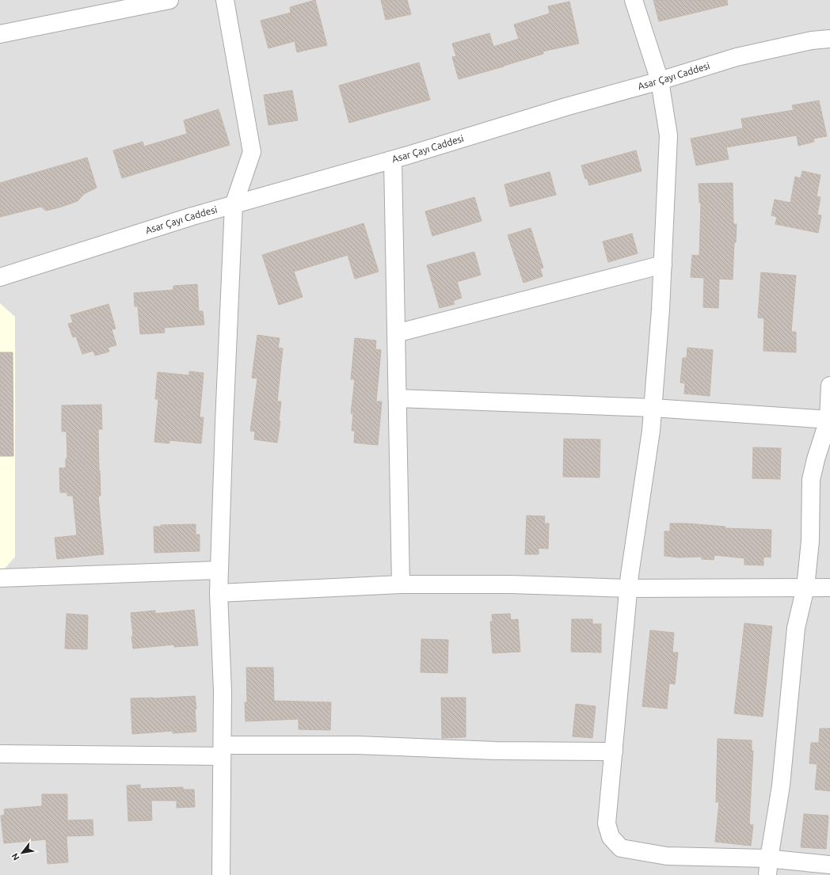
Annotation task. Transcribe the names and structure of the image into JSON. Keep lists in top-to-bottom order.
{
  "streets": {
    "street": ["Asar Çayı Caddesi"]
  },
  "north": "bottom left"
}
